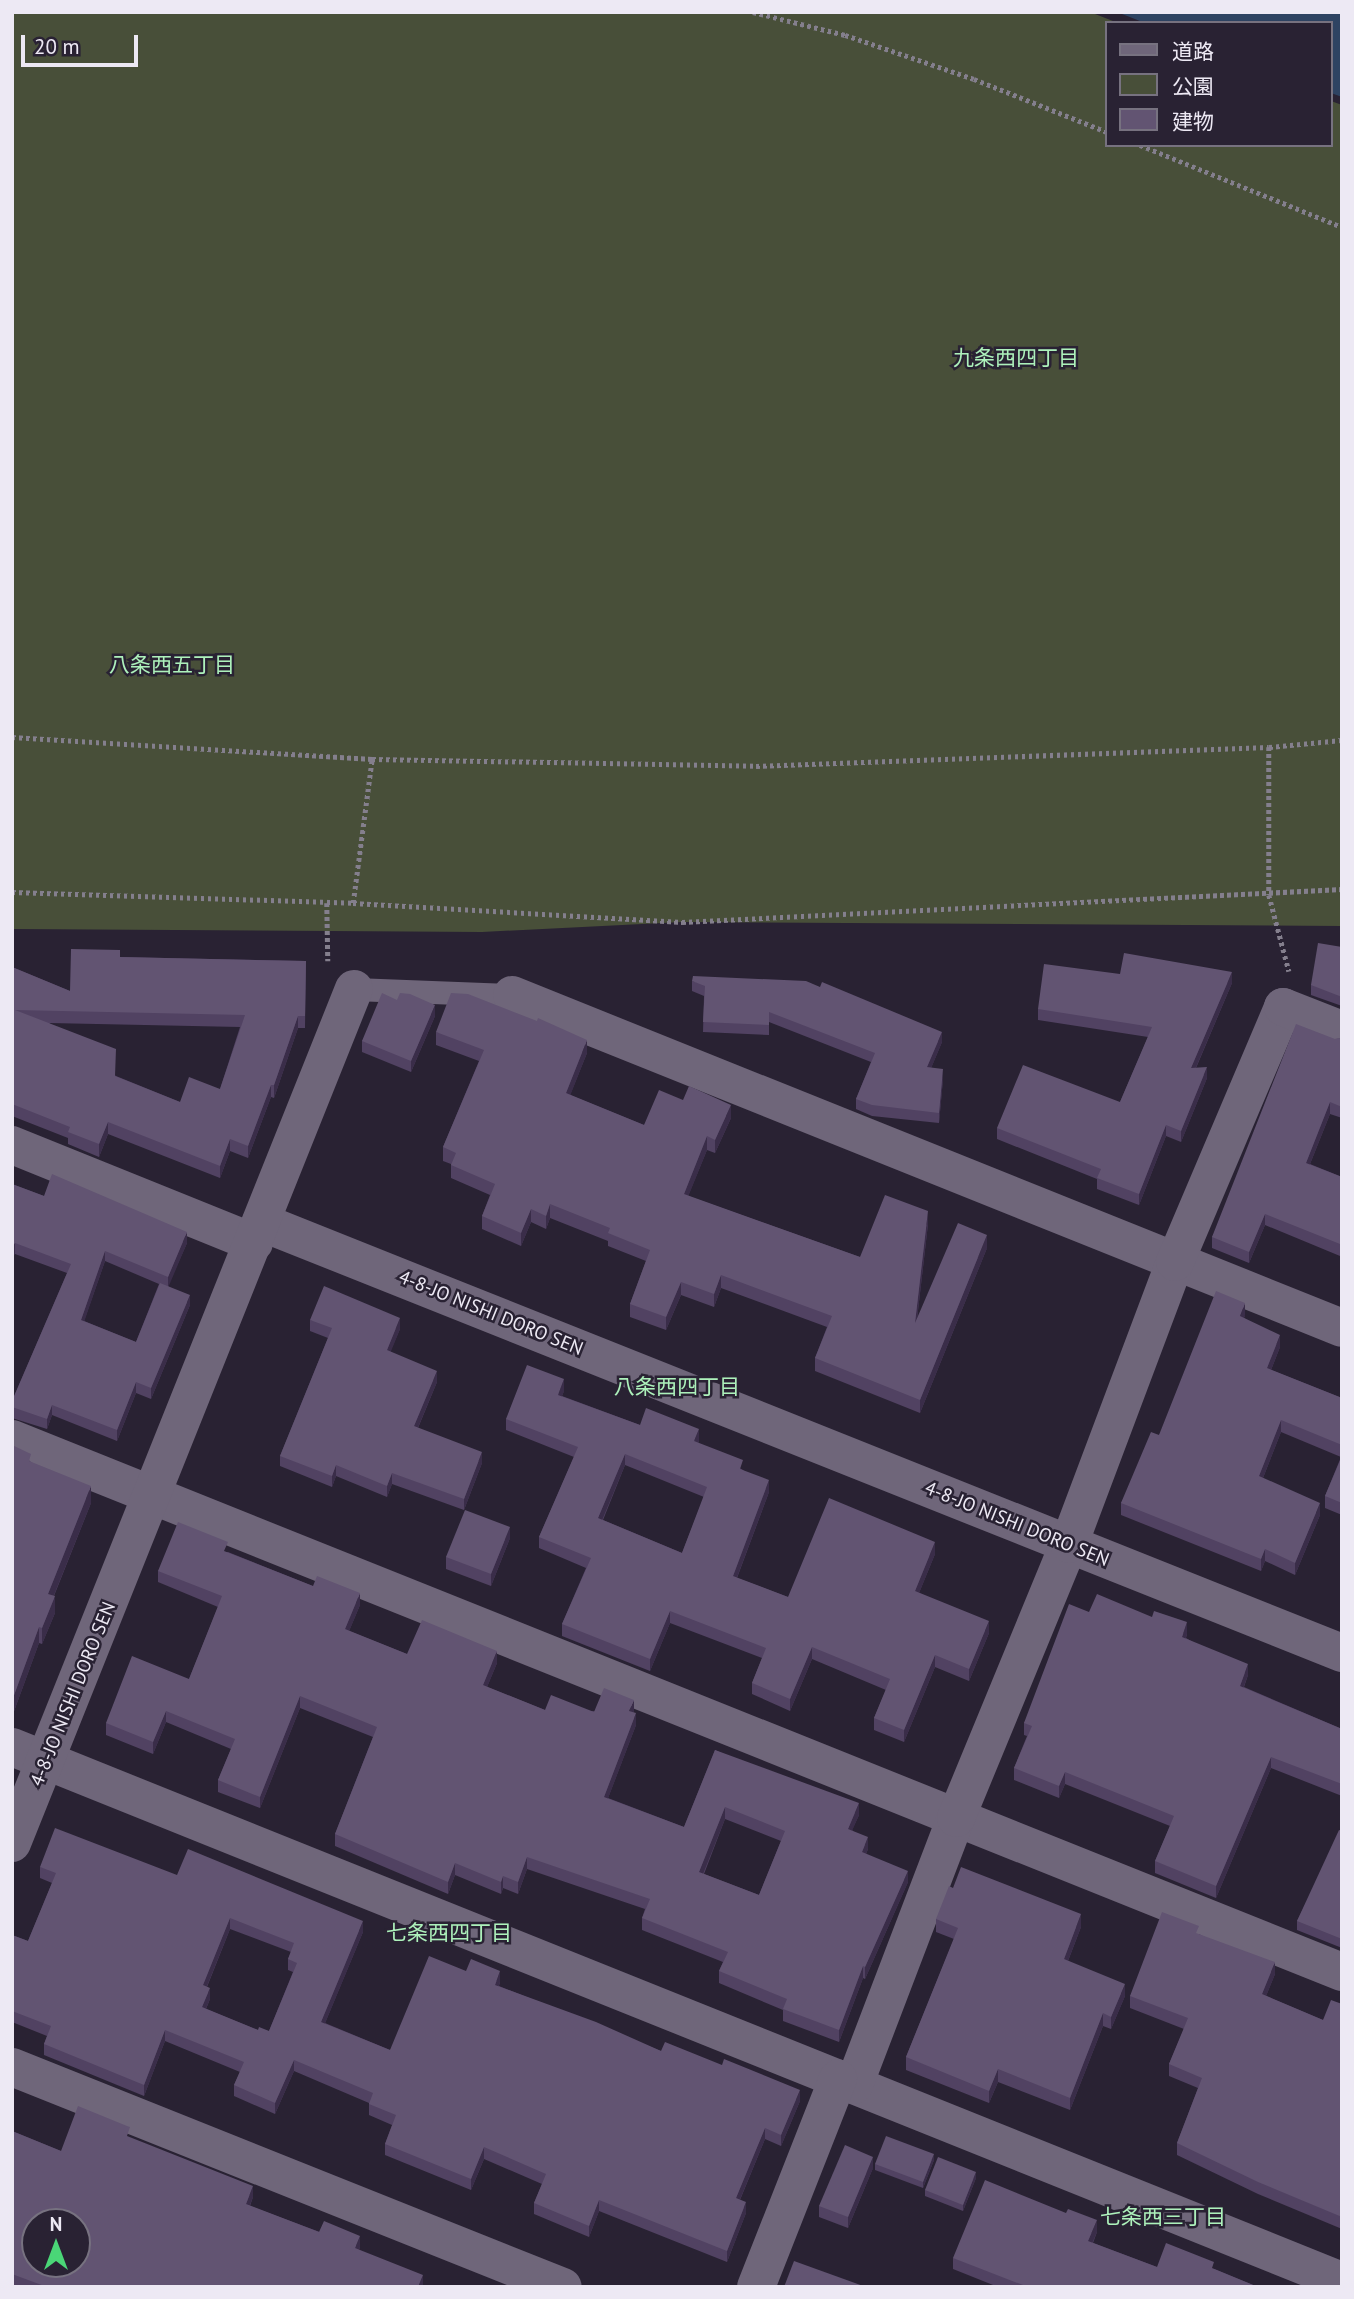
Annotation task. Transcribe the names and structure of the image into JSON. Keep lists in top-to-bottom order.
{
  "streets": {
    "street": ["4-8-JO NISHI DORO SEN"]
  },
  "districts": [
    "九条西四丁目",
    "八条西五丁目",
    "八条西四丁目",
    "七条西四丁目",
    "七条西三丁目"
  ],
  "legend": ["道路", "公園", "建物"],
  "scale_bar": "20 m",
  "north": "top"
}
